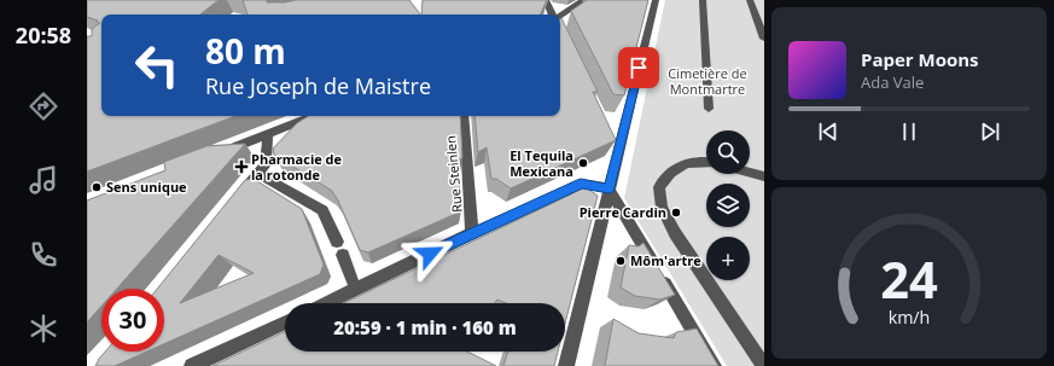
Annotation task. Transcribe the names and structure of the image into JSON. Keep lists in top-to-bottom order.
{
  "streets": {
    "street": ["Rue Steinlen"]
  },
  "parks": ["Cimetière de Montmartre"],
  "places": {
    "other": [
      "El Tequila Mexicana",
      "Sens unique",
      "Pierre Cardin",
      "Môm'artre"
    ],
    "health": ["Pharmacie de la rotonde"]
  },
  "page": {
    "tabs": "20:58",
    "turn": ["80 m", "Rue Joseph de Maistre"],
    "song": ["Paper Moons", "Ada Vale"],
    "map_buttons": "+",
    "limit": "30",
    "trip": "20:59 · 1 min · 160 m",
    "gauge": ["24", "km/h"]
  }
}
